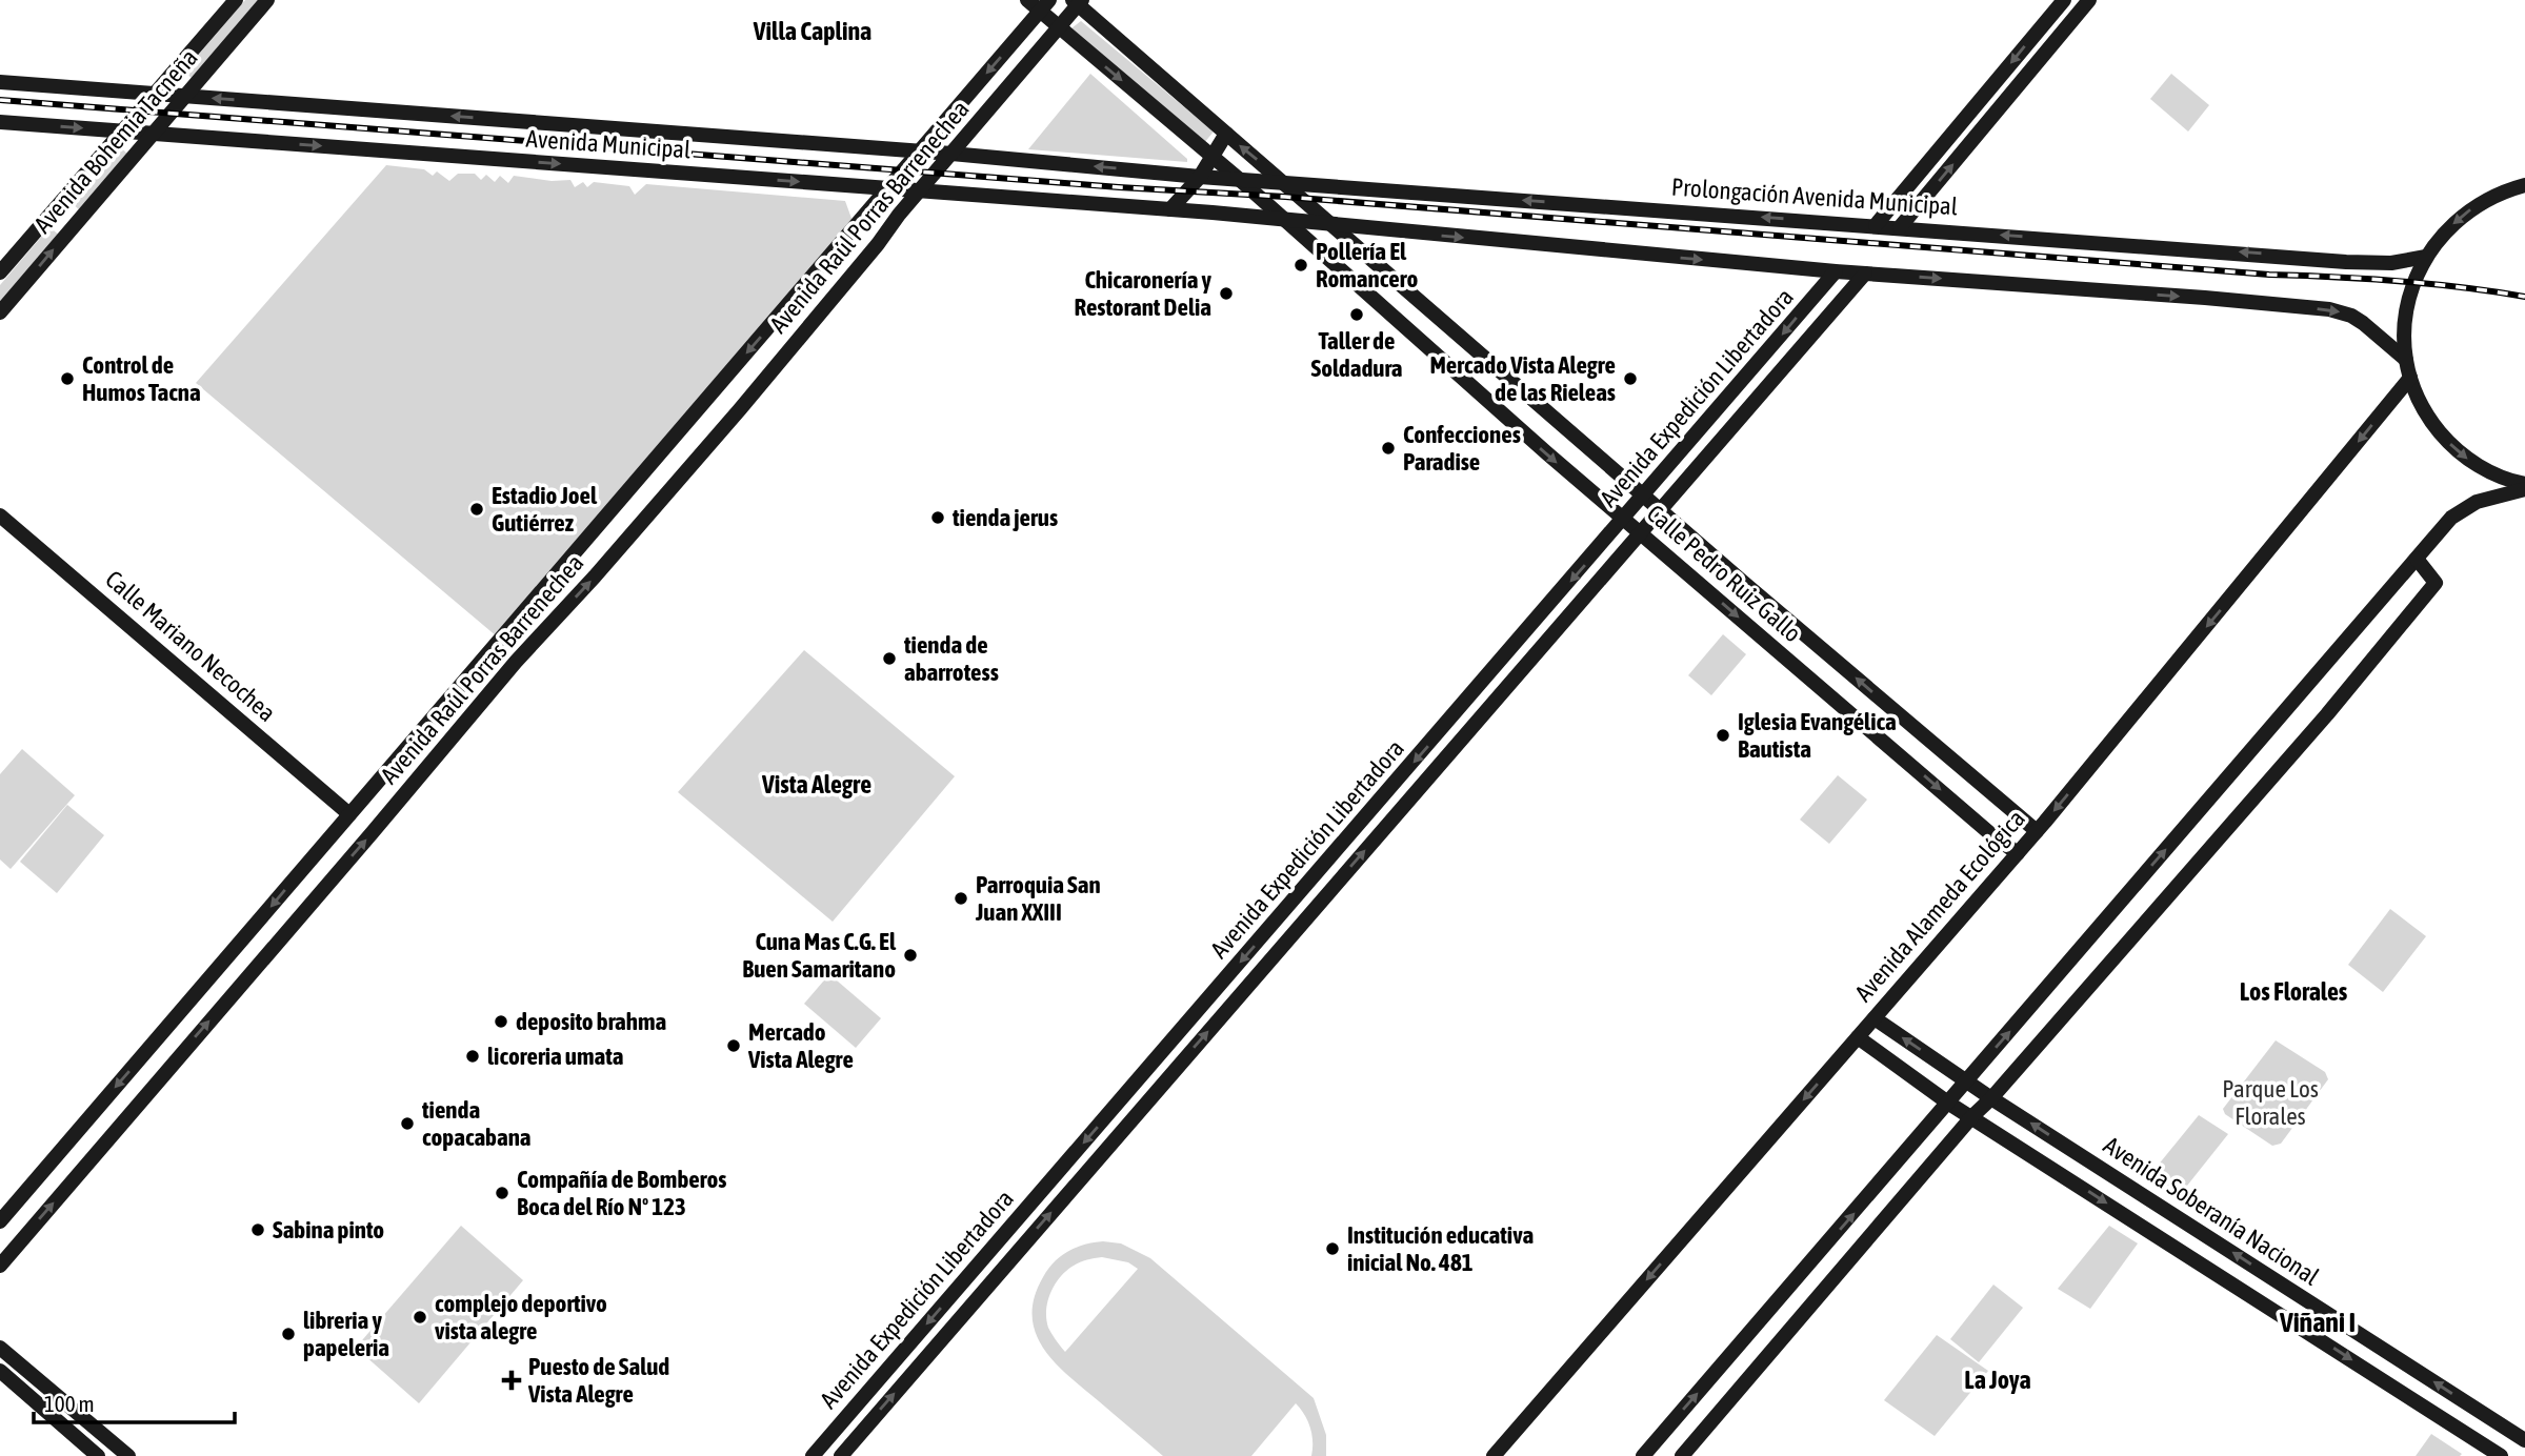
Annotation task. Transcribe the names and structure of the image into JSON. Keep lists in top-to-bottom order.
{
  "streets": {
    "street": [
      "Avenida Bohemia Tacneña",
      "Avenida Municipal",
      "Prolongación Avenida Municipal",
      "Avenida Raúl Porras Barrenechea",
      "Avenida Expedición Libertadora",
      "Calle Pedro Ruiz Gallo",
      "Calle Mariano Necochea",
      "Avenida Alameda Ecológica",
      "Avenida Soberanía Nacional"
    ]
  },
  "crossings": [
    ["Avenida Bohemia Tacneña", "Avenida Municipal"],
    ["Avenida Municipal", "Prolongación Avenida Municipal"],
    ["Avenida Municipal", "Avenida Raúl Porras Barrenechea"],
    ["Avenida Municipal", "Calle Pedro Ruiz Gallo"],
    ["Prolongación Avenida Municipal", "Calle Pedro Ruiz Gallo"],
    ["Avenida Raúl Porras Barrenechea", "Calle Pedro Ruiz Gallo"],
    ["Avenida Raúl Porras Barrenechea", "Calle Mariano Necochea"],
    ["Avenida Expedición Libertadora", "Calle Pedro Ruiz Gallo"],
    ["Calle Pedro Ruiz Gallo", "Avenida Alameda Ecológica"],
    ["Avenida Alameda Ecológica", "Avenida Soberanía Nacional"]
  ],
  "districts": [
    "Villa Caplina",
    "Vista Alegre",
    "Los Florales",
    "Viñani I",
    "La Joya"
  ],
  "parks": ["Parque Los Florales"],
  "places": {
    "other": [
      "Pollería El Romancero",
      "Chicaronería y Restorant Delia",
      "Taller de Soldadura",
      "Control de Humos Tacna",
      "Mercado Vista Alegre de las Rieleas",
      "Confecciones Paradise",
      "Estadio Joel Gutiérrez",
      "tienda jerus",
      "tienda de abarrotess",
      "Iglesia Evangélica Bautista",
      "Parroquia San Juan XXIII",
      "Cuna Mas C.G. El Buen Samaritano",
      "deposito brahma",
      "Mercado Vista Alegre",
      "licoreria umata",
      "tienda copacabana",
      "Compañía de Bomberos Boca del Río Nº 123",
      "Sabina pinto",
      "Institución educativa inicial No. 481",
      "complejo deportivo vista alegre",
      "libreria y papeleria"
    ],
    "health": ["Puesto de Salud Vista Alegre"]
  },
  "scale_bar": "100 m"
}
